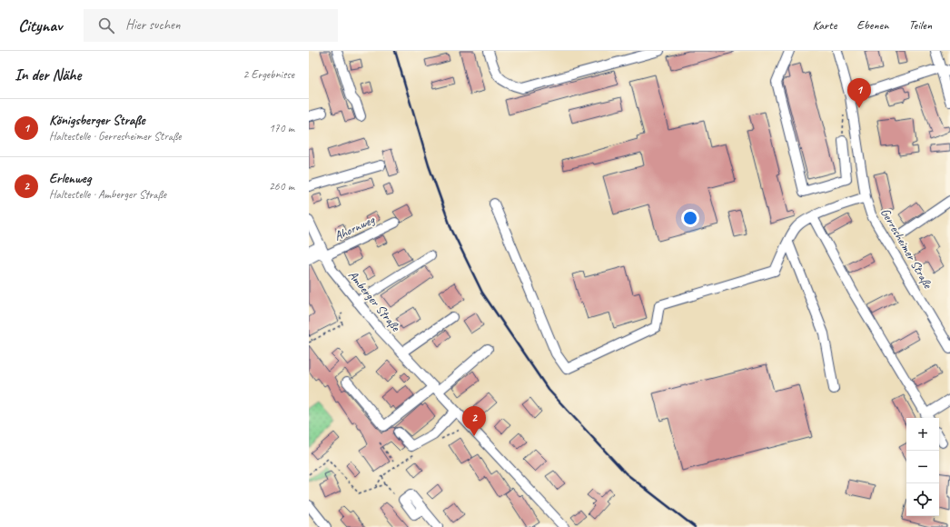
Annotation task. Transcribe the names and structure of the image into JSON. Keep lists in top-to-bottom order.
{
  "streets": {
    "street": ["Ahornweg", "Gerresheimer Straße", "Amberger Straße"]
  },
  "crossings": [
    ["Ahornweg", "Amberger Straße"]
  ],
  "page": {
    "header": "Citynav",
    "search": "Hier suchen",
    "nav": ["Karte", "Ebenen", "Teilen"],
    "heading": ["In der Nähe", "2 Ergebnisse"],
    "pins": ["1", "2"],
    "list": [
      {
        "mark": "1",
        "name": "Königsberger Straße",
        "note": "Haltestelle · Gerresheimer Straße",
        "value": "170 m"
      },
      {
        "mark": "2",
        "name": "Erlenweg",
        "note": "Haltestelle · Amberger Straße",
        "value": "260 m"
      }
    ],
    "map_buttons": ["+", "−"]
  }
}
